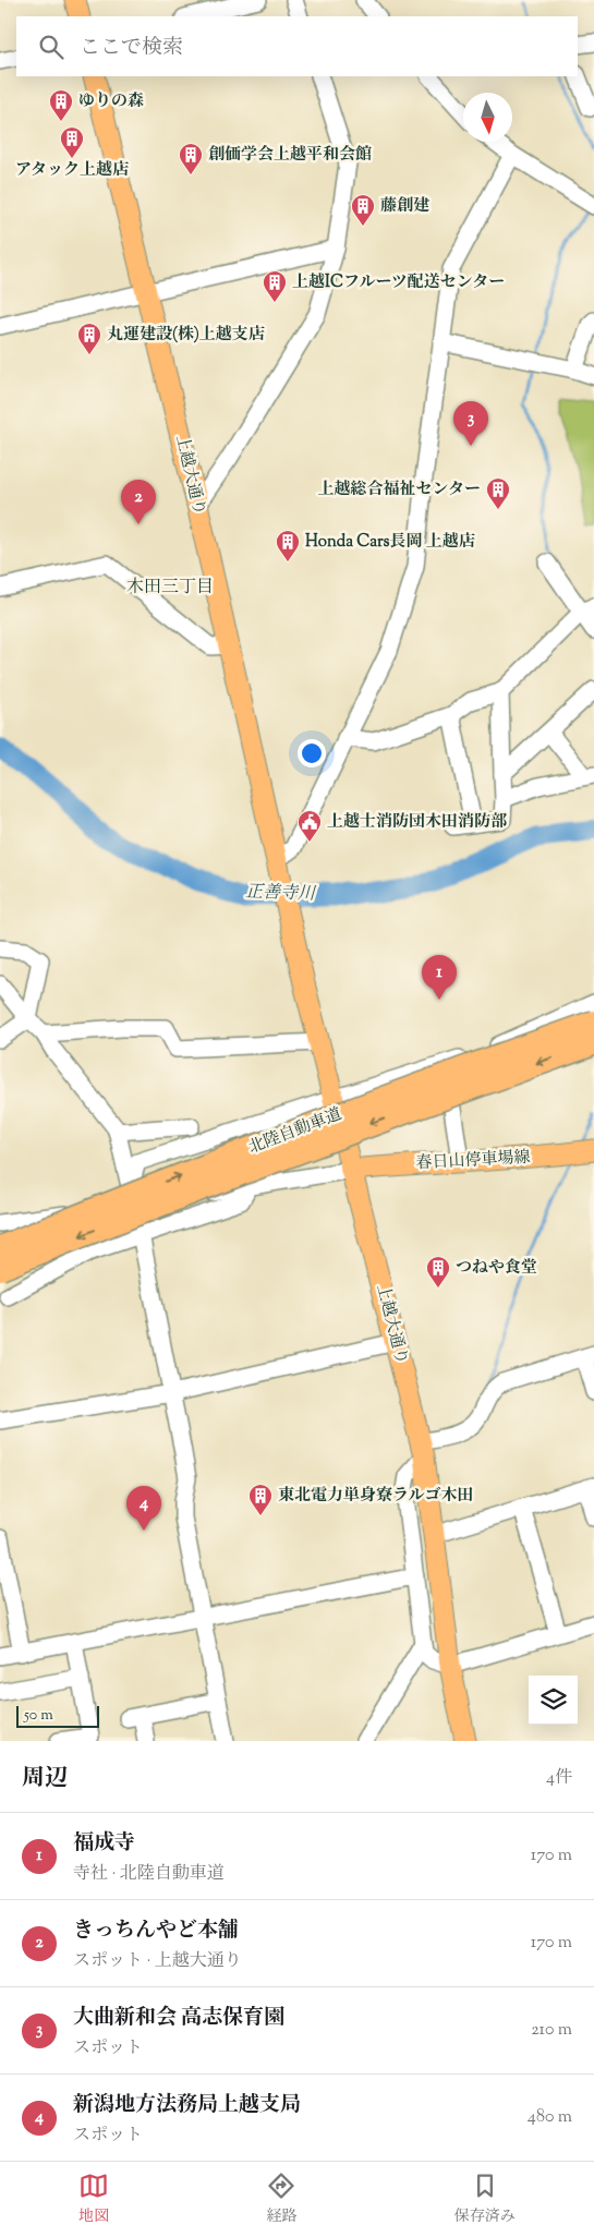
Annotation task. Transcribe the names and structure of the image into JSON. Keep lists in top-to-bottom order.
{
  "streets": {
    "highway": ["北陸自動車道"],
    "main road": ["上越大通り", "春日山停車場線"]
  },
  "crossings": [
    ["上越大通り", "春日山停車場線"]
  ],
  "districts": ["木田三丁目"],
  "water": ["正善寺川"],
  "places": {
    "building": [
      "ゆりの森",
      "アタック上越店",
      "創価学会上越平和会館",
      "藤創建",
      "上越ICフルーツ配送センター",
      "丸運建設(株)上越支店",
      "上越総合福祉センター",
      "Honda Cars長岡 上越店",
      "つねや食堂",
      "東北電力単身寮ラルゴ木田"
    ],
    "public building": ["上越士消防団木田消防部"]
  },
  "scale_bar": "50 m",
  "north": "bottom",
  "page": {
    "search": "ここで検索",
    "pins": [
      "3",
      "2",
      "1",
      "4"
    ],
    "scale": "50 m",
    "heading": ["周辺", "4件"],
    "list": [
      {
        "mark": "1",
        "name": "福成寺",
        "note": "寺社 · 北陸自動車道",
        "value": "170 m"
      },
      {
        "mark": "2",
        "name": "きっちんやど本舗",
        "note": "スポット · 上越大通り",
        "value": "170 m"
      },
      {
        "mark": "3",
        "name": "大曲新和会 高志保育園",
        "note": "スポット",
        "value": "210 m"
      },
      {
        "mark": "4",
        "name": "新潟地方法務局上越支局",
        "note": "スポット",
        "value": "480 m"
      }
    ],
    "nav": ["地図", "経路", "保存済み"]
  }
}
